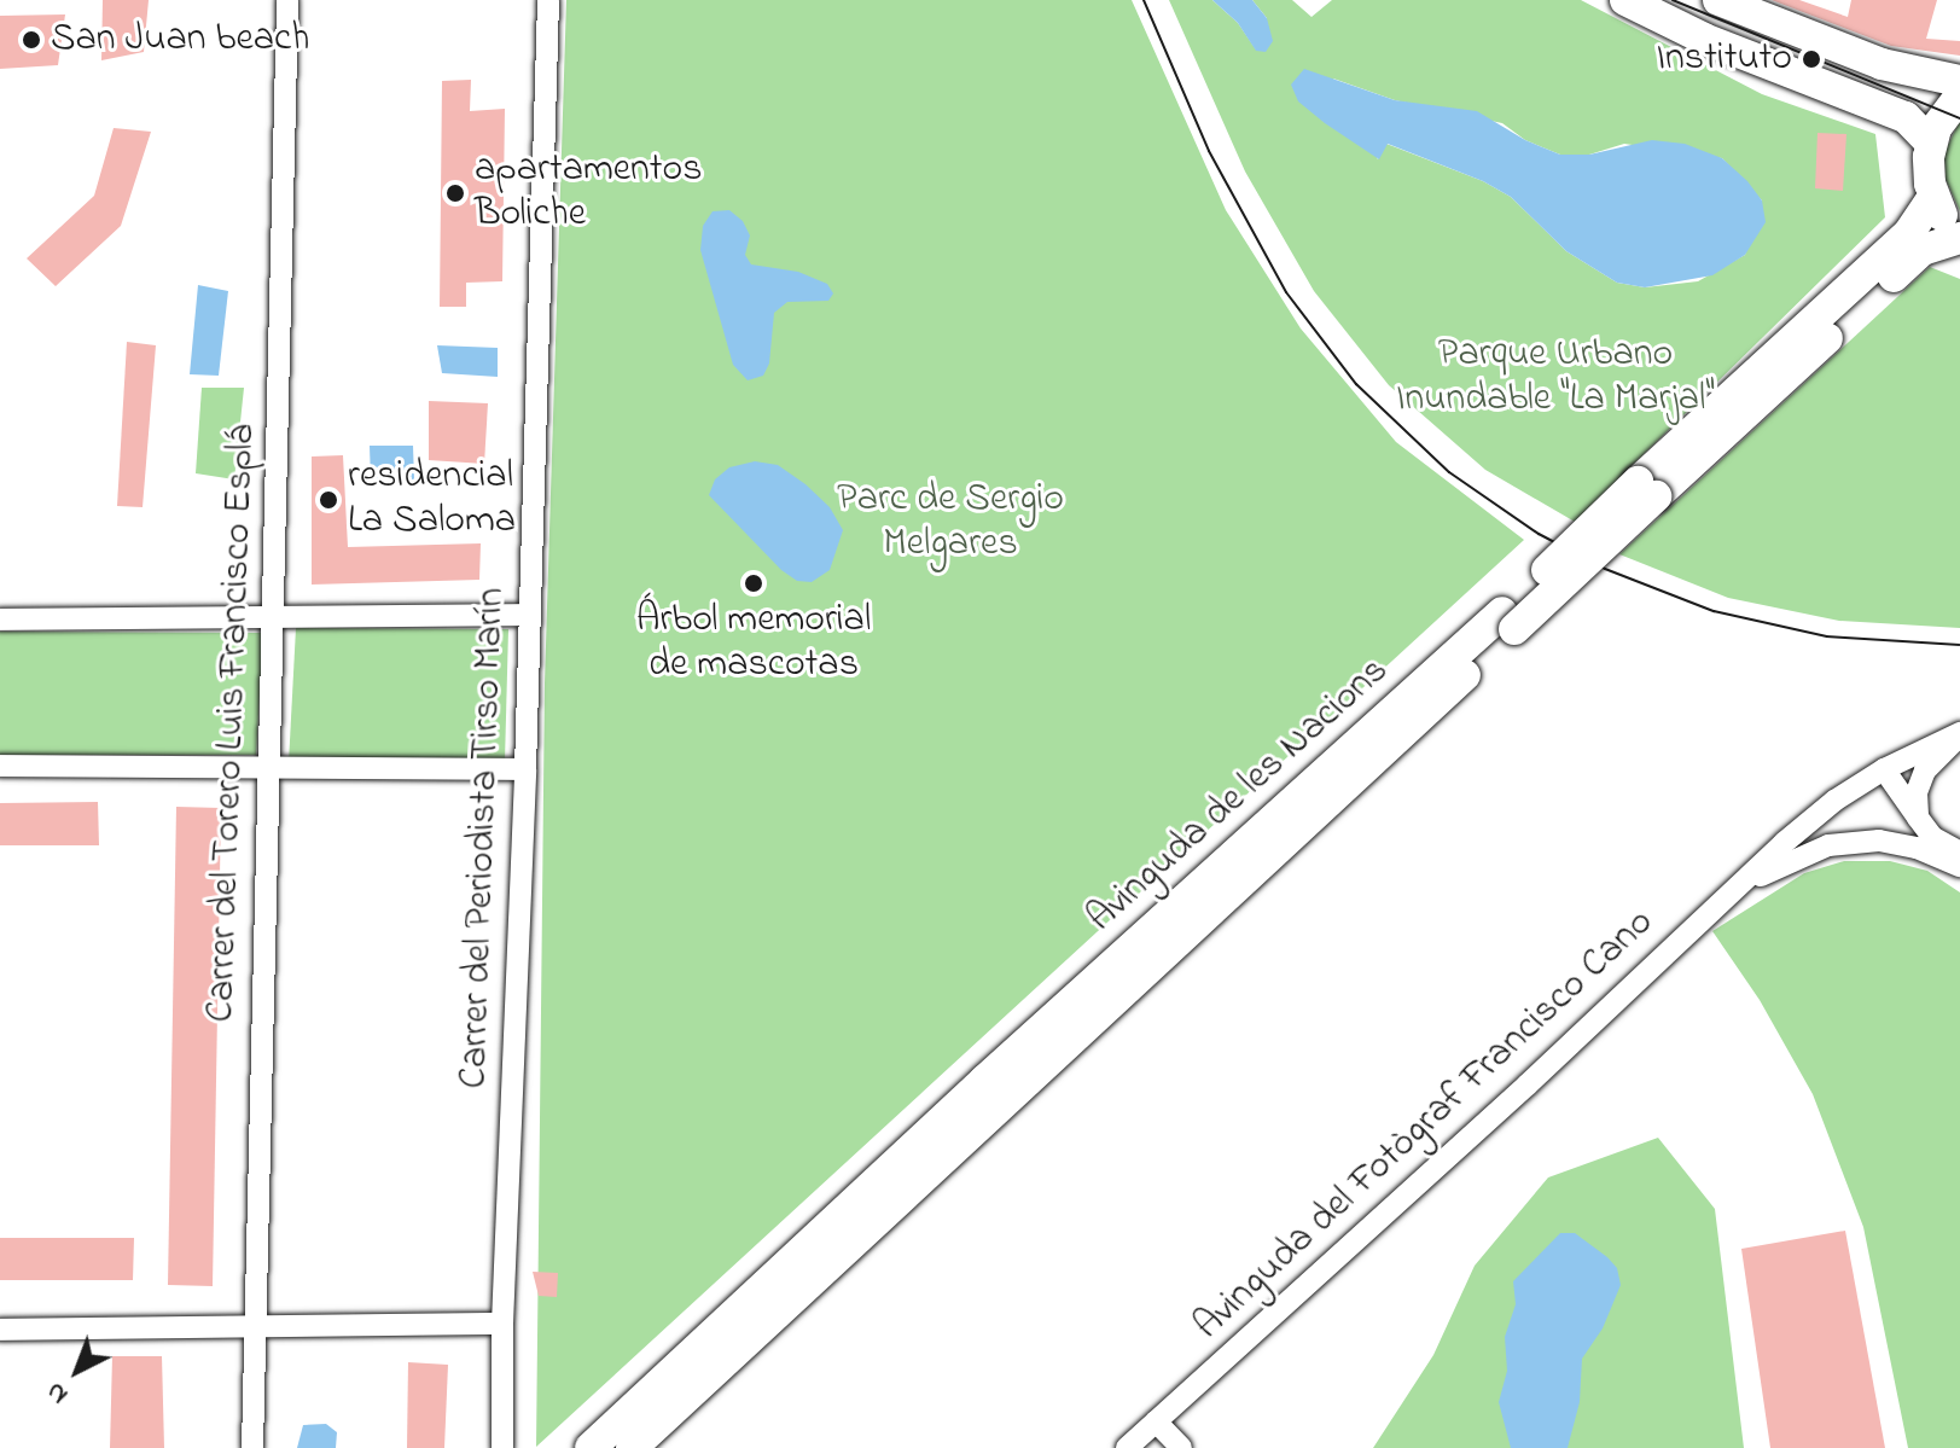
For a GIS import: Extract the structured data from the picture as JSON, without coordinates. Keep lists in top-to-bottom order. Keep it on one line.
{"streets":{"street":["Carrer del Torero Luis Francisco Esplá","Avinguda de les Nacions","Carrer del Periodista Tirso Marín","Avinguda del Fotògraf Francisco Cano"]},"parks":["Parque Urbano Inundable \"La Marjal\"","Parc de Sergio Melgares"],"places":["San Juan beach","Instituto","apartamentos Boliche","residencial La Saloma","Árbol memorial de mascotas"],"north":"bottom left"}
